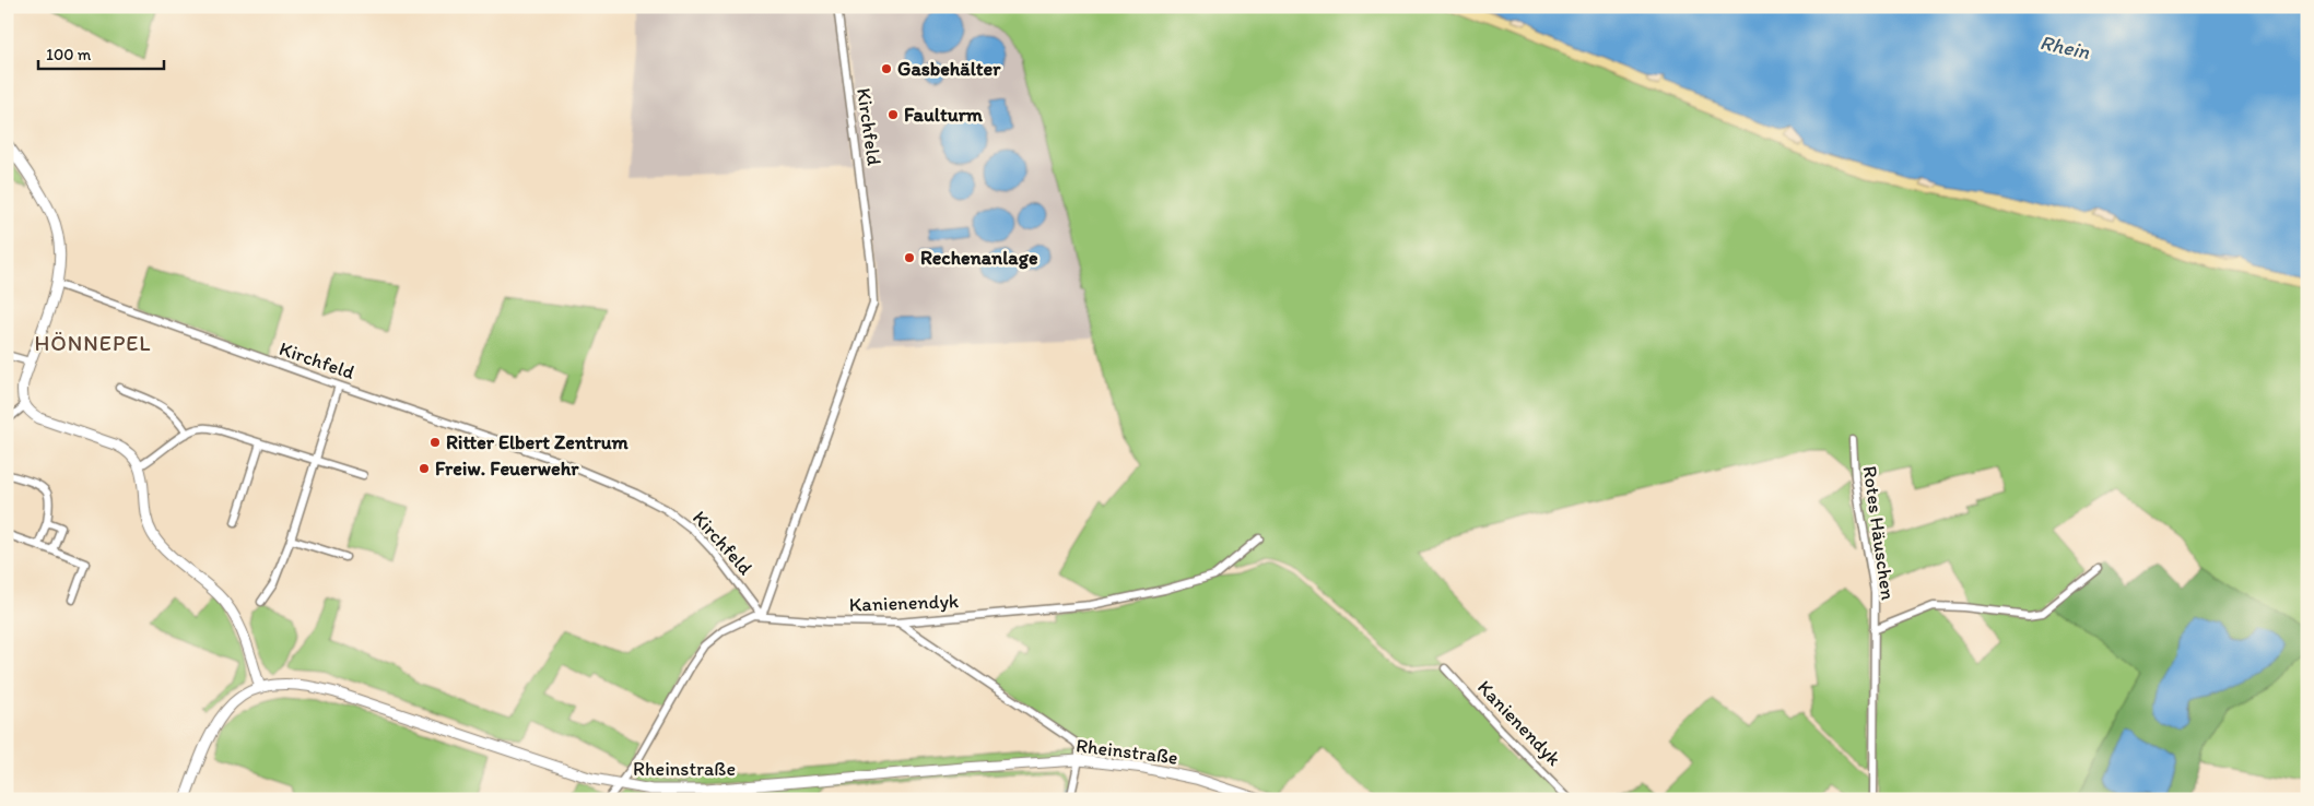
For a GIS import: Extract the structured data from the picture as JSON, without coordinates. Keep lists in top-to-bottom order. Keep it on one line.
{"streets":{"main road":["Rheinstraße"],"street":["Kirchfeld","Rotes Häuschen","Kanienendyk"]},"crossings":[["Kirchfeld","Kanienendyk"],["Kanienendyk","Rheinstraße"]],"districts":["HÖNNEPEL"],"water":["Rhein"],"places":["Gasbehälter","Faulturm","Rechenanlage","Ritter Elbert Zentrum","Freiw. Feuerwehr"],"scale_bar":"100 m"}
